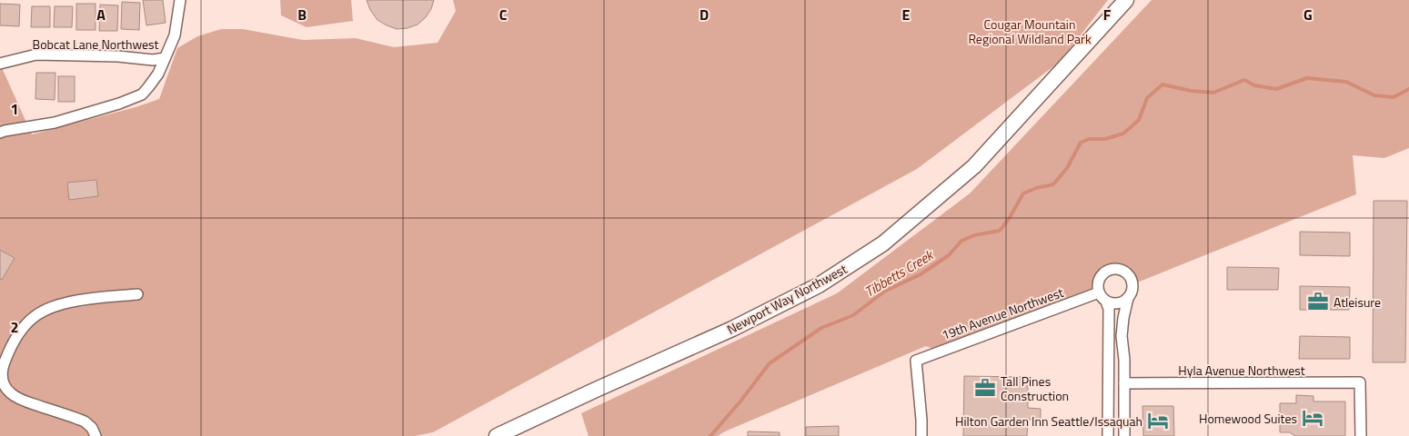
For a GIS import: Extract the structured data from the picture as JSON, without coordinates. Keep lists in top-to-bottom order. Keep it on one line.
{"streets":{"street":["Bobcat Lane Northwest","Newport Way Northwest","19th Avenue Northwest","Hyla Avenue Northwest"]},"water":["Tibbetts Creek"],"parks":["Cougar Mountain Regional Wildland Park"],"places":{"office":["Atleisure","Tall Pines Construction"],"hotel":["Homewood Suites","Hilton Garden Inn Seattle/Issaquah"]},"grid":{"columns":["A","B","C","D","E","F","G"],"rows":["1","2"]}}
